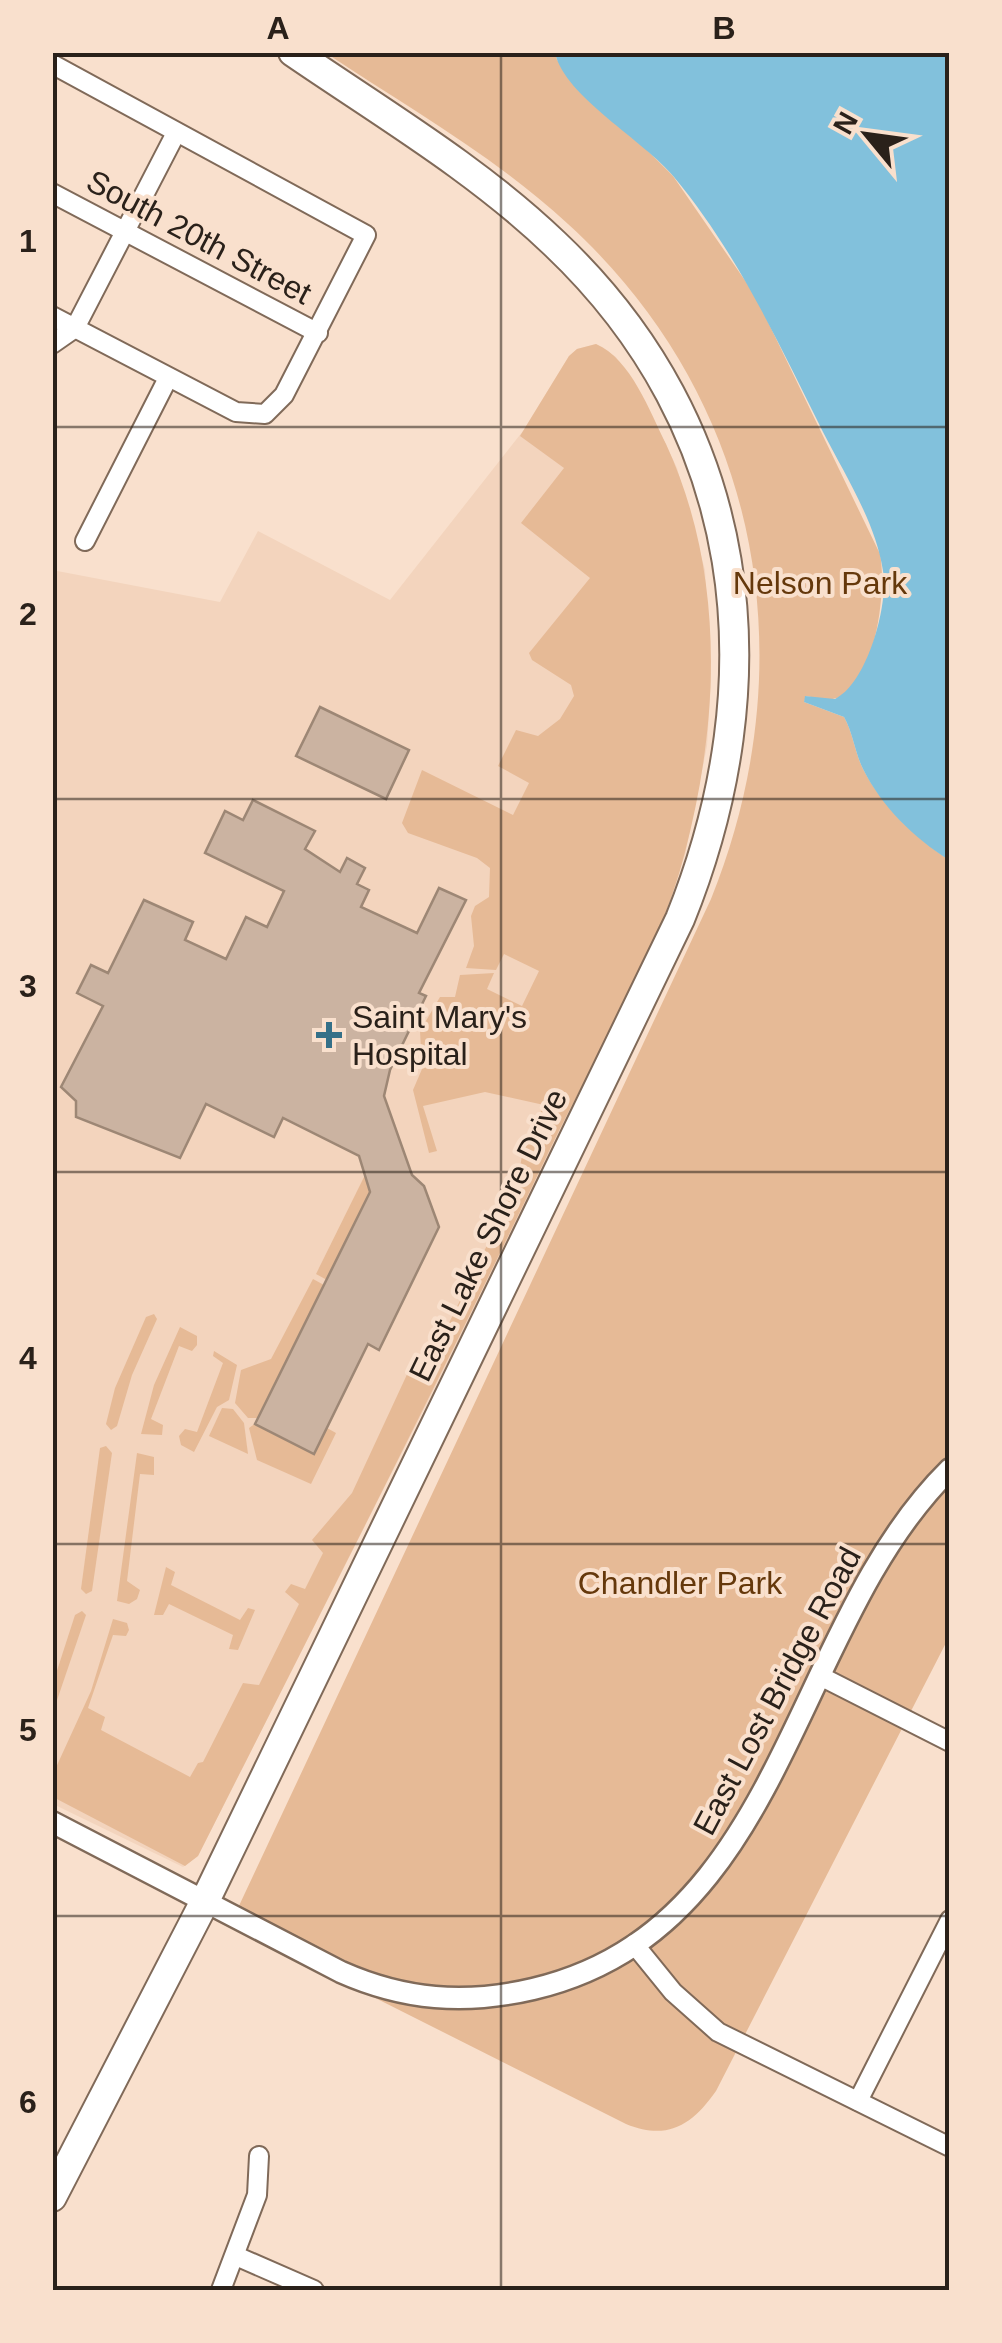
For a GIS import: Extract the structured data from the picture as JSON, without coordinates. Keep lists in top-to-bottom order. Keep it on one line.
{"streets":{"main road":["East Lake Shore Drive"],"street":["South 20th Street","East Lost Bridge Road"]},"crossings":[["East Lake Shore Drive","East Lost Bridge Road"]],"parks":["Nelson Park","Chandler Park"],"places":{"health":["Saint Mary's Hospital"]},"north":"top left","grid":{"columns":["A","B"],"rows":["1","2","3","4","5","6"]}}
